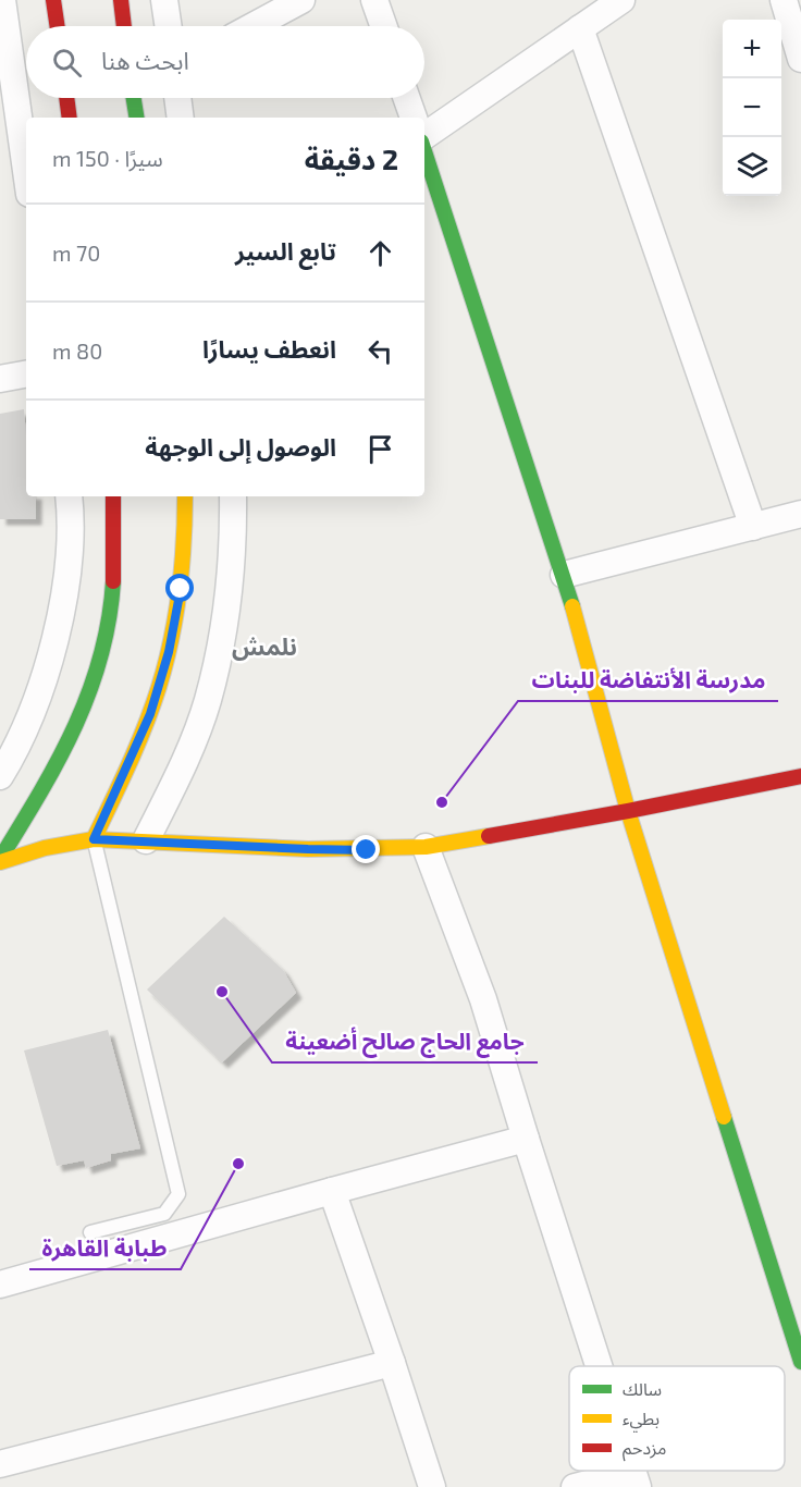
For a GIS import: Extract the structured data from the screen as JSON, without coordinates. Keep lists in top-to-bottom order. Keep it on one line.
{"districts":["نلمش"],"places":["مدرسة الأنتفاضة للبنات","جامع الحاج صالح أضعينة","طبابة القاهرة"],"legend":["سالك","بطيء","مزدحم"],"page":{"map_buttons":["+","−"],"search":"ابحث هنا","heading":["2 دقيقة","سيرًا · 150 m"],"list":[["تابع السير","70 m"],["انعطف يسارًا","80 m"],"الوصول إلى الوجهة"]}}
